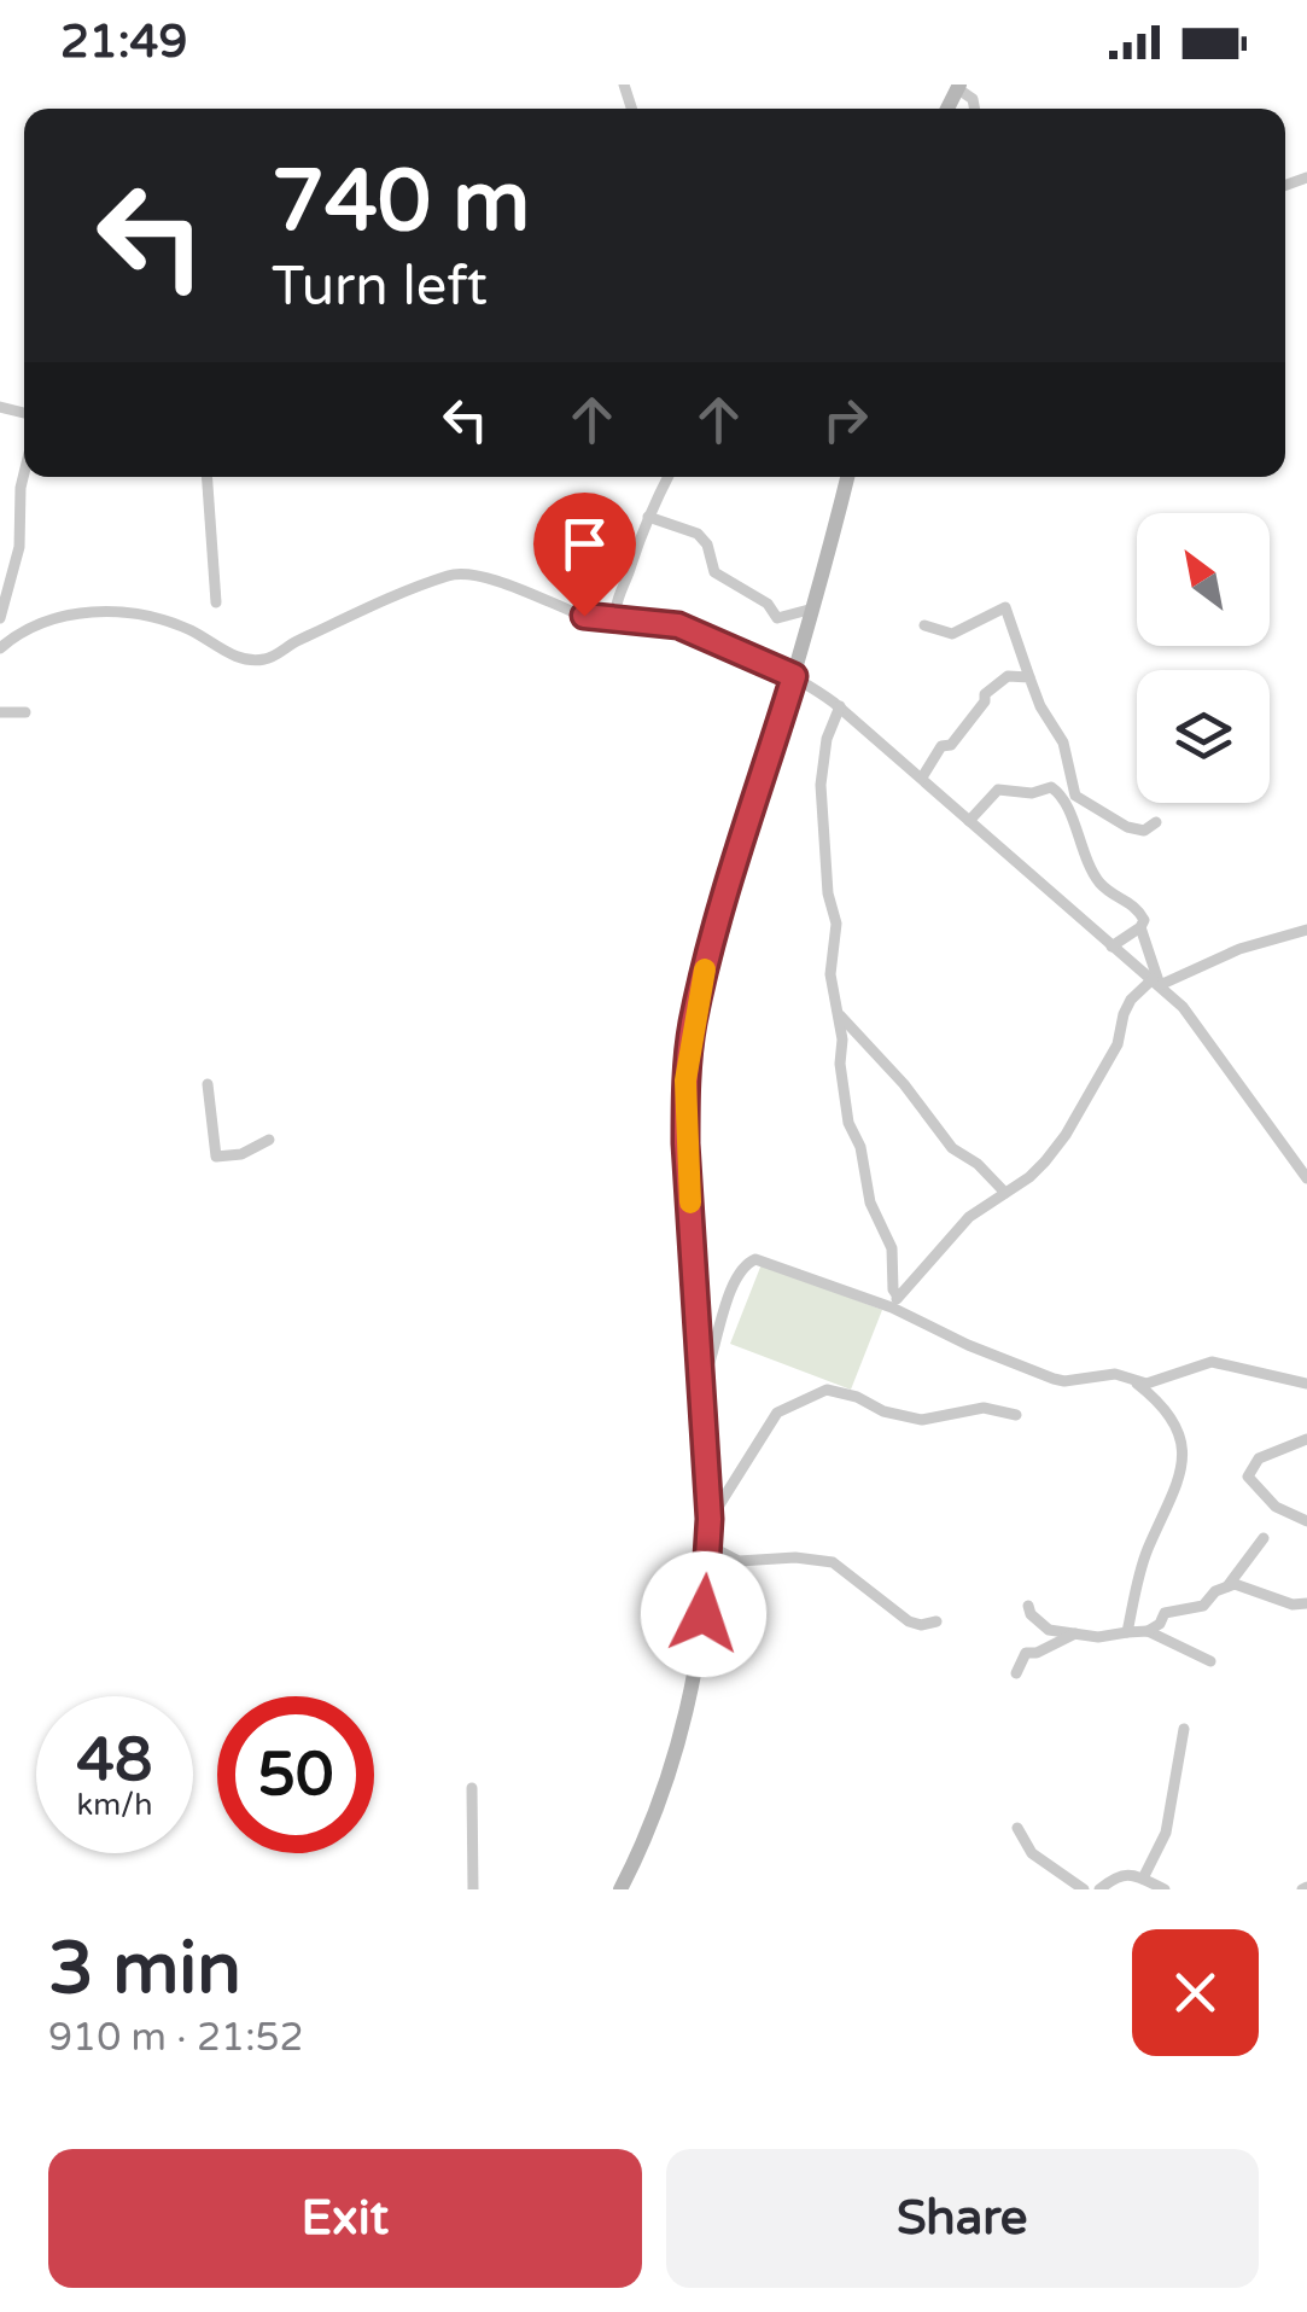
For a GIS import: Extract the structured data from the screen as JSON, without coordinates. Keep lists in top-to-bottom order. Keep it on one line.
{"north":"top left","page":{"status":"21:49","turn":["740 m","Turn left"],"speed":"48 km/h","limit":"50","heading":["3 min","910 m · 21:52"],"buttons":["Exit","Share"]}}
